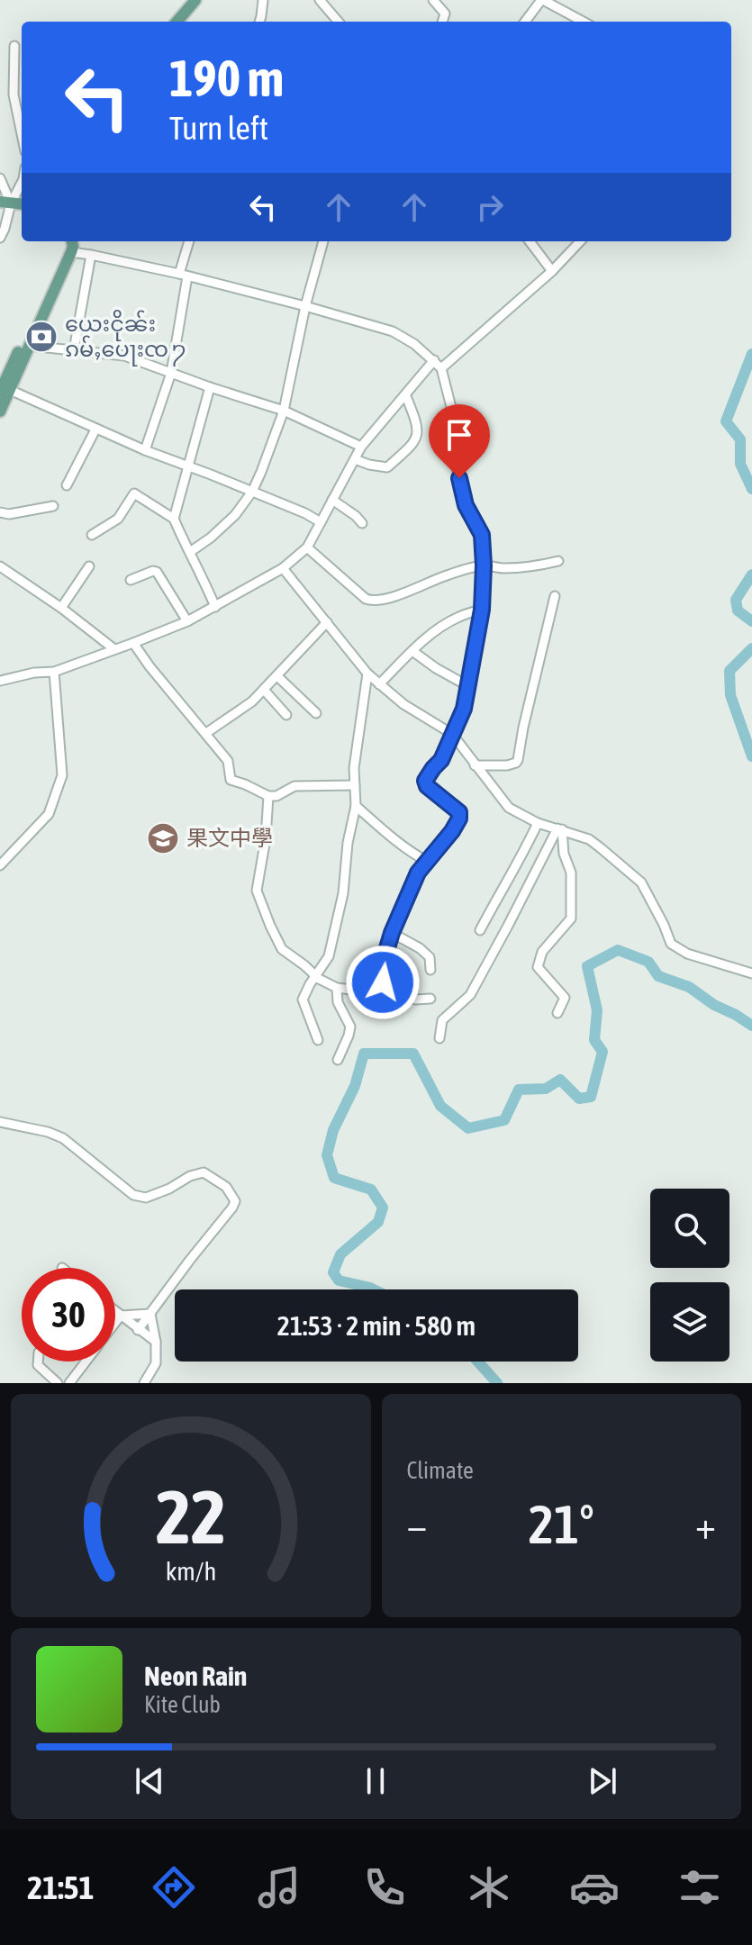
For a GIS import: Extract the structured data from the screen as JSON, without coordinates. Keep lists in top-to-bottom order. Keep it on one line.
{"places":{"bank":["ယေးငိုၼ်း ၵမ်ႇပေႃးၸ ႒"],"school or university":["果文中學"]},"page":{"turn":["190 m","Turn left"],"limit":"30","trip":"21:53 · 2 min · 580 m","tile":"Climate","heat":["−","21°","+"],"song":["Neon Rain","Kite Club"],"tabs":"21:51","gauge":["22","km/h"]}}
